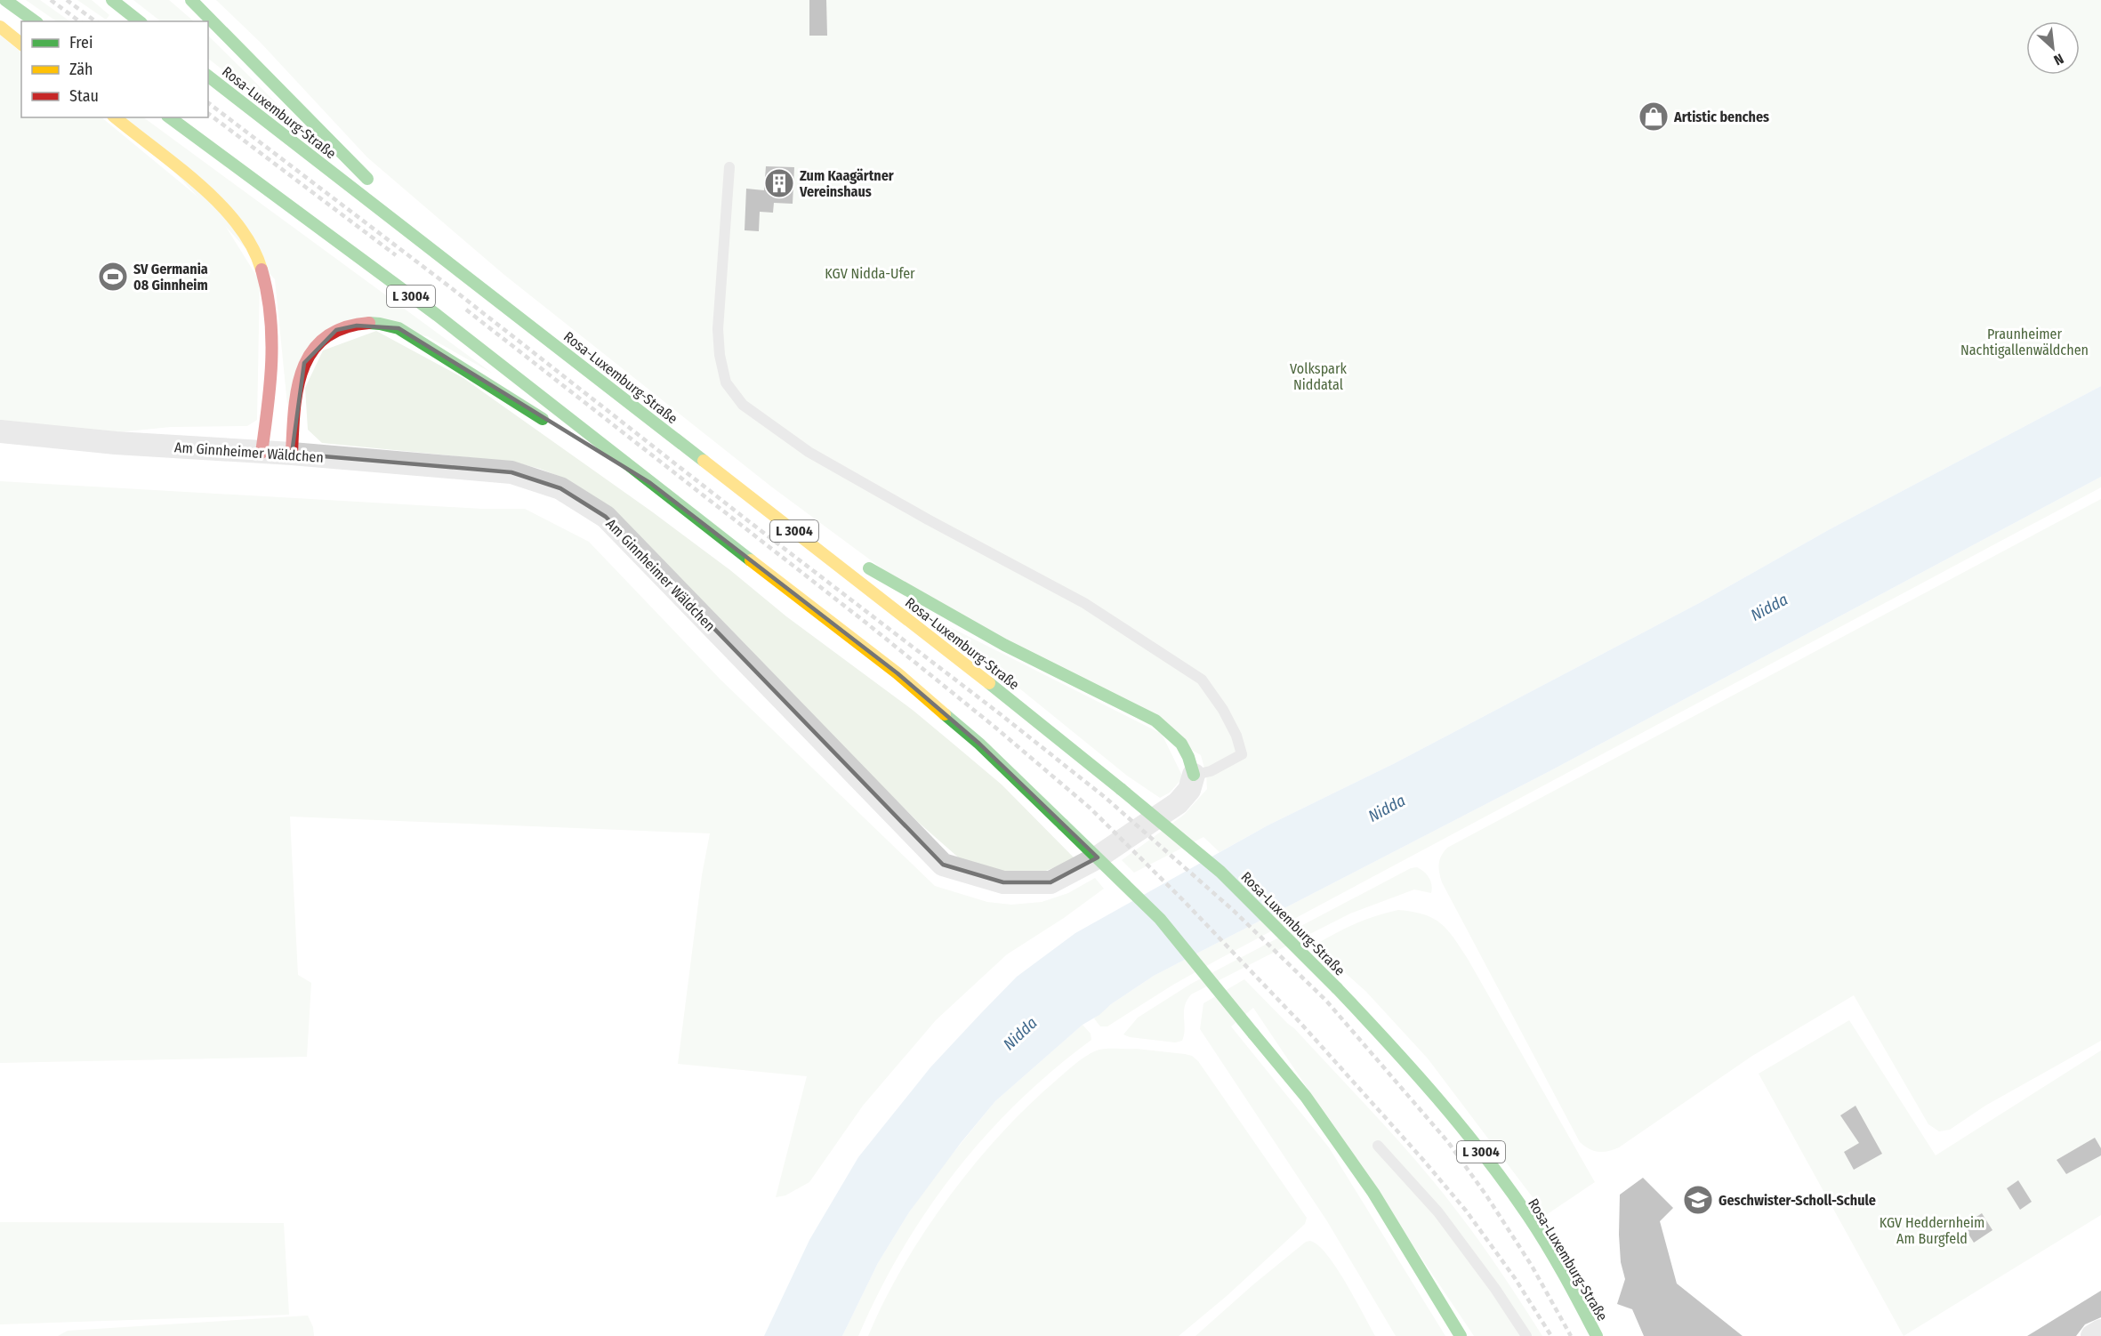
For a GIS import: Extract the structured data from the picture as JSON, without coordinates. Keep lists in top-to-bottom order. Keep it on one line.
{"streets":{"highway":["Rosa-Luxemburg-Straße","L 3004"],"street":["Am Ginnheimer Wäldchen"]},"water":["Nidda"],"parks":["KGV Nidda-Ufer","Praunheimer Nachtigallenwäldchen","Volkspark Niddatal","KGV Heddernheim Am Burgfeld"],"places":{"shop":["Artistic benches"],"building":["Zum Kaagärtner Vereinshaus"],"sports":["SV Germania 08 Ginnheim"],"school or university":["Geschwister-Scholl-Schule"]},"legend":["Frei","Zäh","Stau"],"north":"bottom right"}
